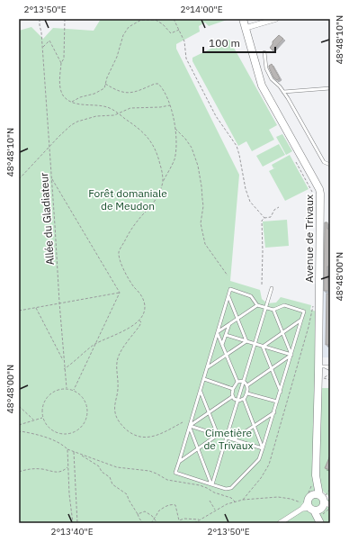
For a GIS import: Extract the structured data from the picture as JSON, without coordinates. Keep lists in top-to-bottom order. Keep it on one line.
{"streets":{"main road":["Avenue de Trivaux"],"path":["Allée du Gladiateur"]},"parks":["Forêt domaniale de Meudon","Cimetière de Trivaux"],"scale_bar":"100 m","coordinates":["2°13'50\"E","2°14'00\"E","48°48'10\"N","48°48'00\"N","2°13'40\"E"]}
